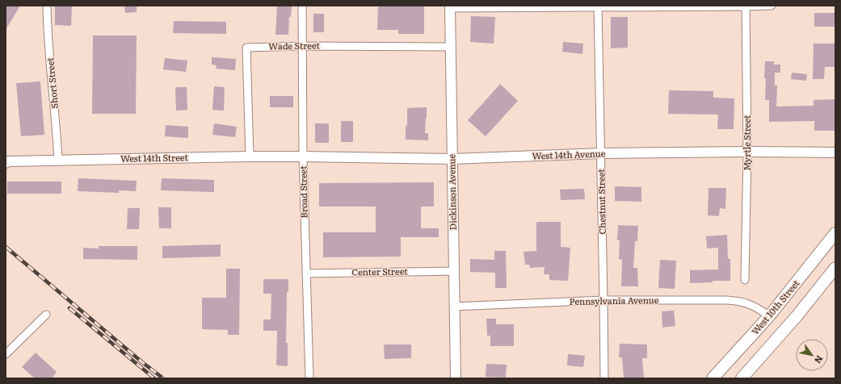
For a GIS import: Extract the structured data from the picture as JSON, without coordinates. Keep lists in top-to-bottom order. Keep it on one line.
{"streets":{"main road":["West 14th Avenue","West 14th Street","Dickinson Avenue","West 10th Street"],"street":["Wade Street","Short Street","Myrtle Street","Broad Street","Chestnut Street","Center Street","Pennsylvania Avenue"]},"crossings":[["Wade Street","West 14th Street"],["Wade Street","Broad Street"],["Wade Street","Dickinson Avenue"],["Short Street","West 14th Street"],["Myrtle Street","West 14th Avenue"],["West 14th Avenue","West 14th Street"],["West 14th Avenue","Broad Street"],["West 14th Avenue","Dickinson Avenue"],["West 14th Avenue","Chestnut Street"],["West 14th Street","Broad Street"],["Broad Street","Center Street"],["Dickinson Avenue","Center Street"],["Dickinson Avenue","Pennsylvania Avenue"],["Chestnut Street","Pennsylvania Avenue"],["Pennsylvania Avenue","West 10th Street"]],"north":"bottom right"}
